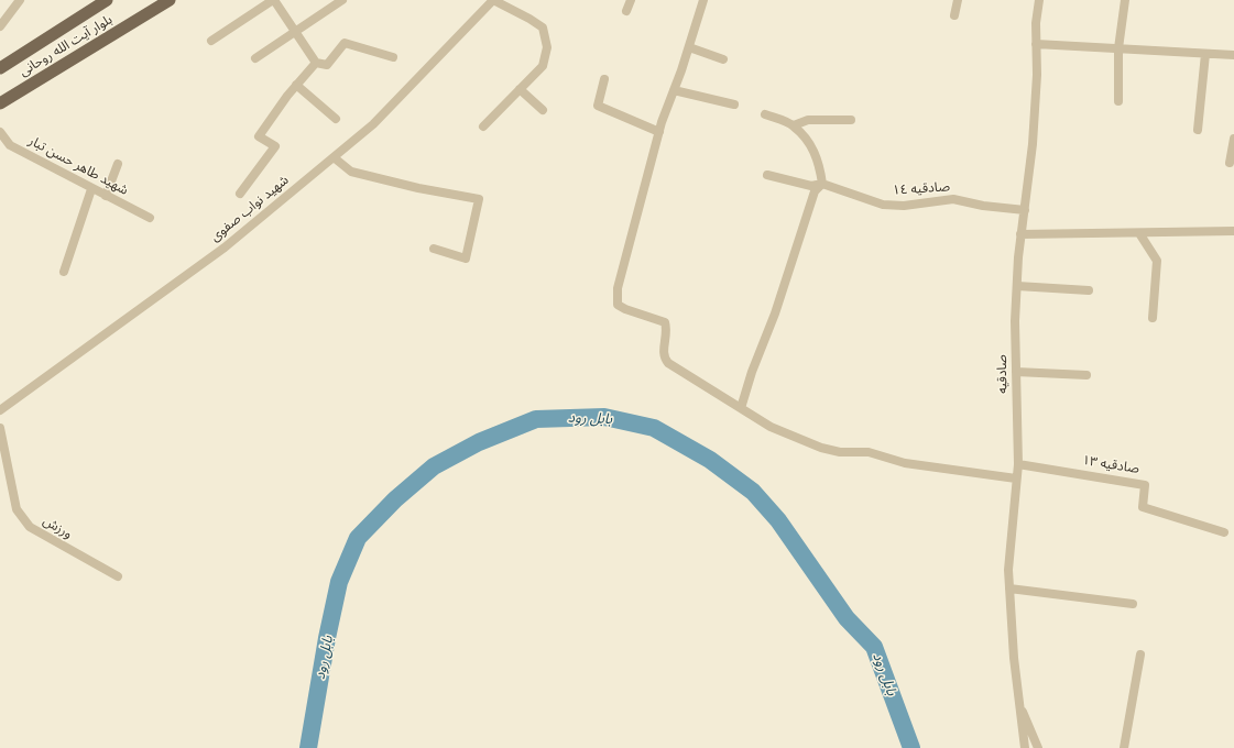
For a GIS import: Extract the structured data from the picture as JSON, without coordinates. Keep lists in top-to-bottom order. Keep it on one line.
{"streets":{"main road":["بلوار آیت الله روحانی"],"street":["شهید طاهر حسن تبار","صادقيه ١٤","شهید نواب صفوی","صادقیه","صادقیه ۱۳","ورزش"]},"crossings":[["صادقيه ١٤","صادقیه"],["صادقیه","صادقیه ۱۳"]],"water":["بابل رود"]}
